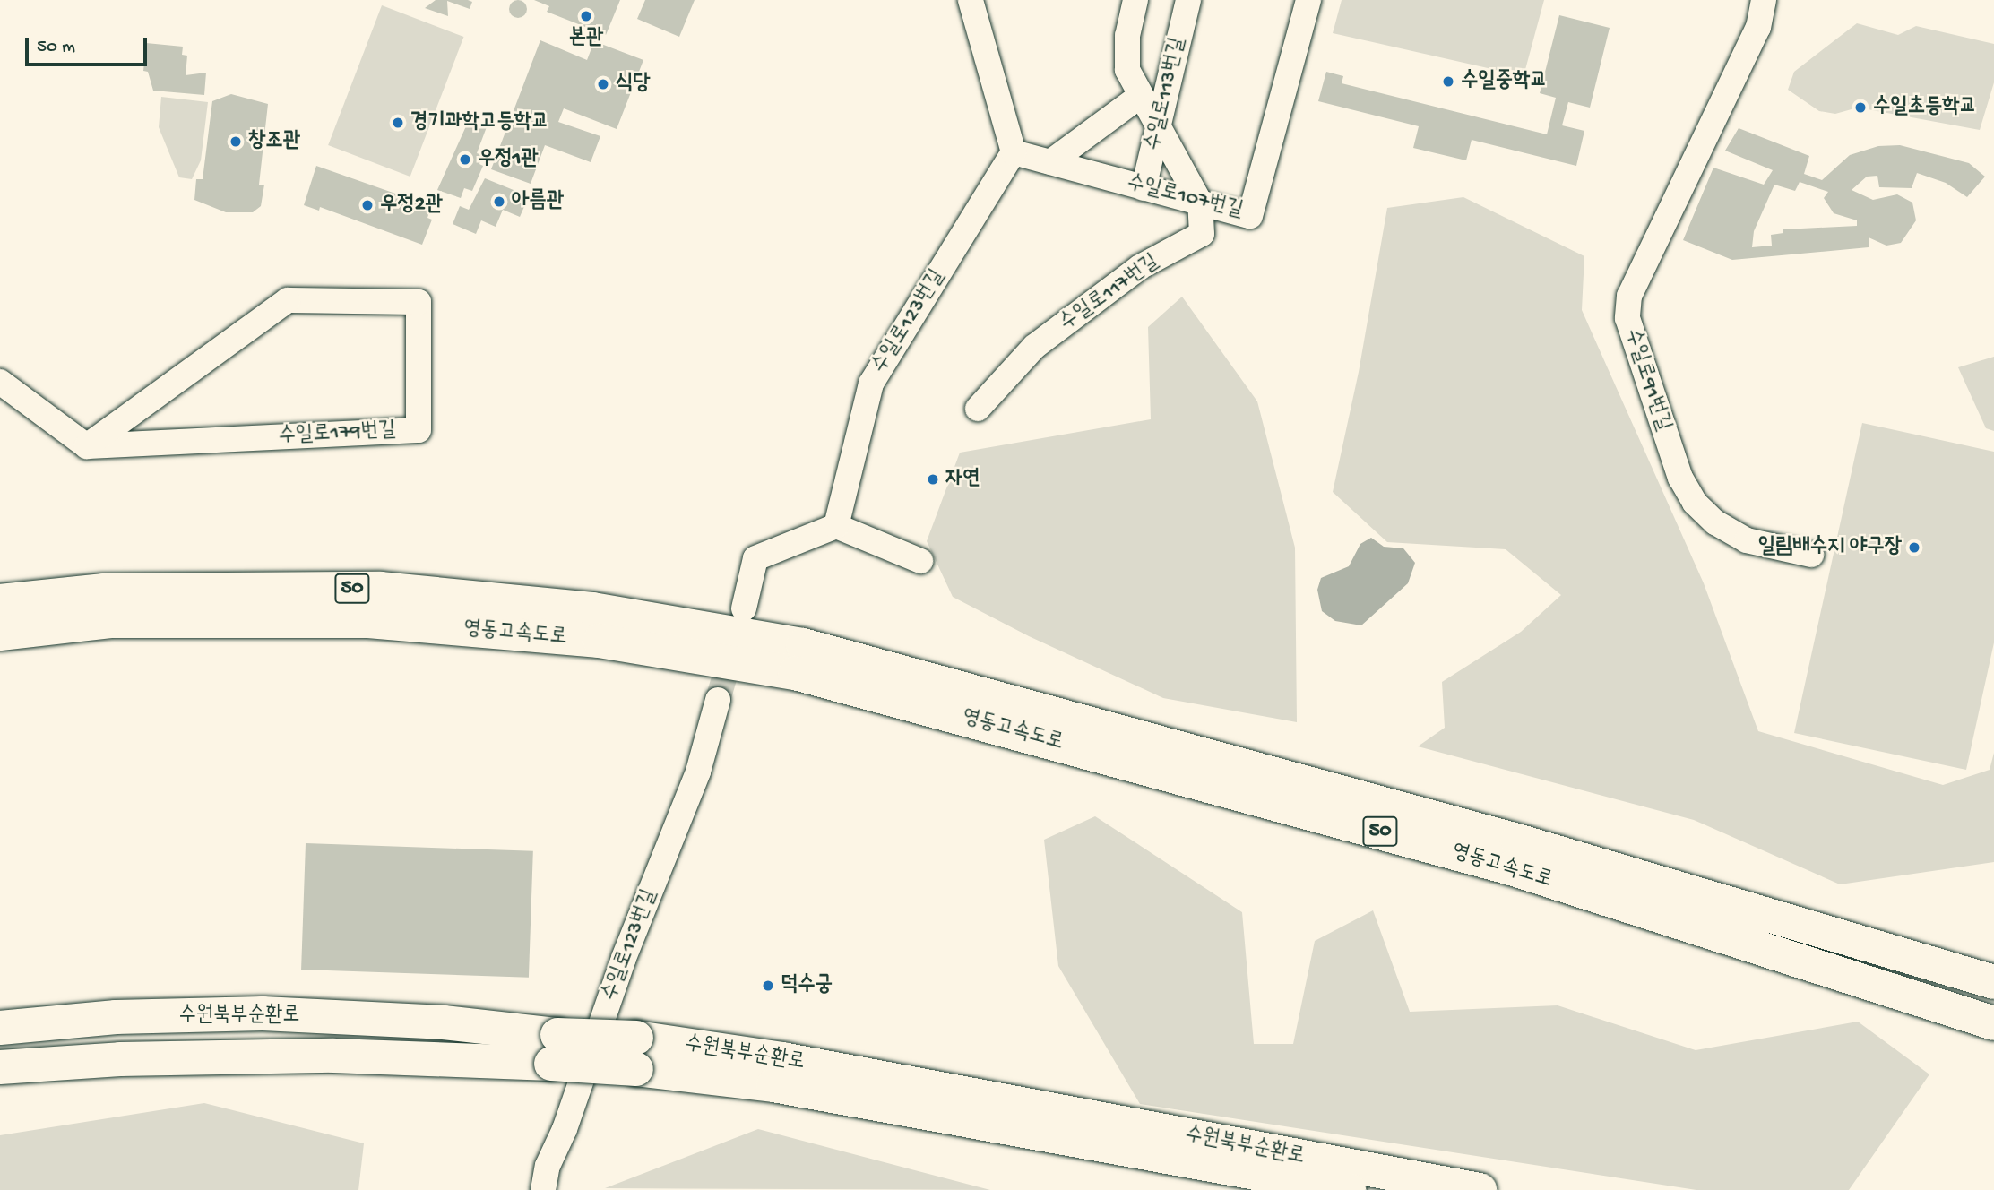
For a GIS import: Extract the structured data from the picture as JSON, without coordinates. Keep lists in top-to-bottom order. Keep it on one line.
{"streets":{"highway":["50","영동고속도로","수원북부순환로"],"street":["수일로113번길","수일로107번길","수일로117번길","수일로123번길","수일로91번길","수일로179번길"]},"crossings":[["수일로113번길","수일로107번길"],["수일로113번길","수일로117번길"],["수일로107번길","수일로117번길"],["수일로107번길","수일로123번길"]],"places":["본관","수일중학교","식당","수일초등학교","경기과학고등학교","창조관","우정1관","아름관","우정2관","자연","일림배수지 야구장","덕수궁"],"scale_bar":"50 m"}
